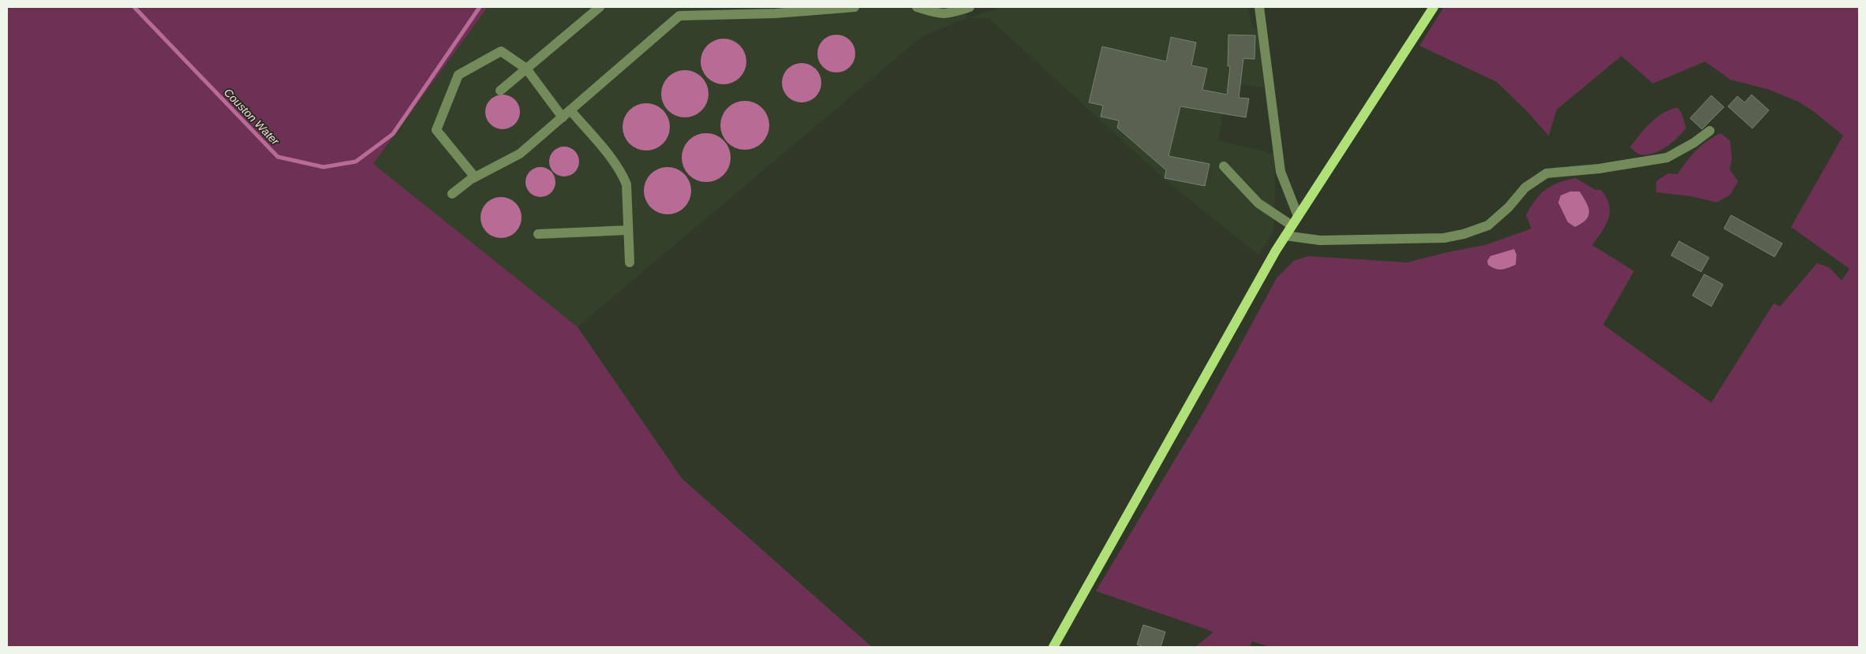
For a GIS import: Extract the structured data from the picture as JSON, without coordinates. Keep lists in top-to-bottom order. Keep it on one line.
{"water":["Couston Water"]}
